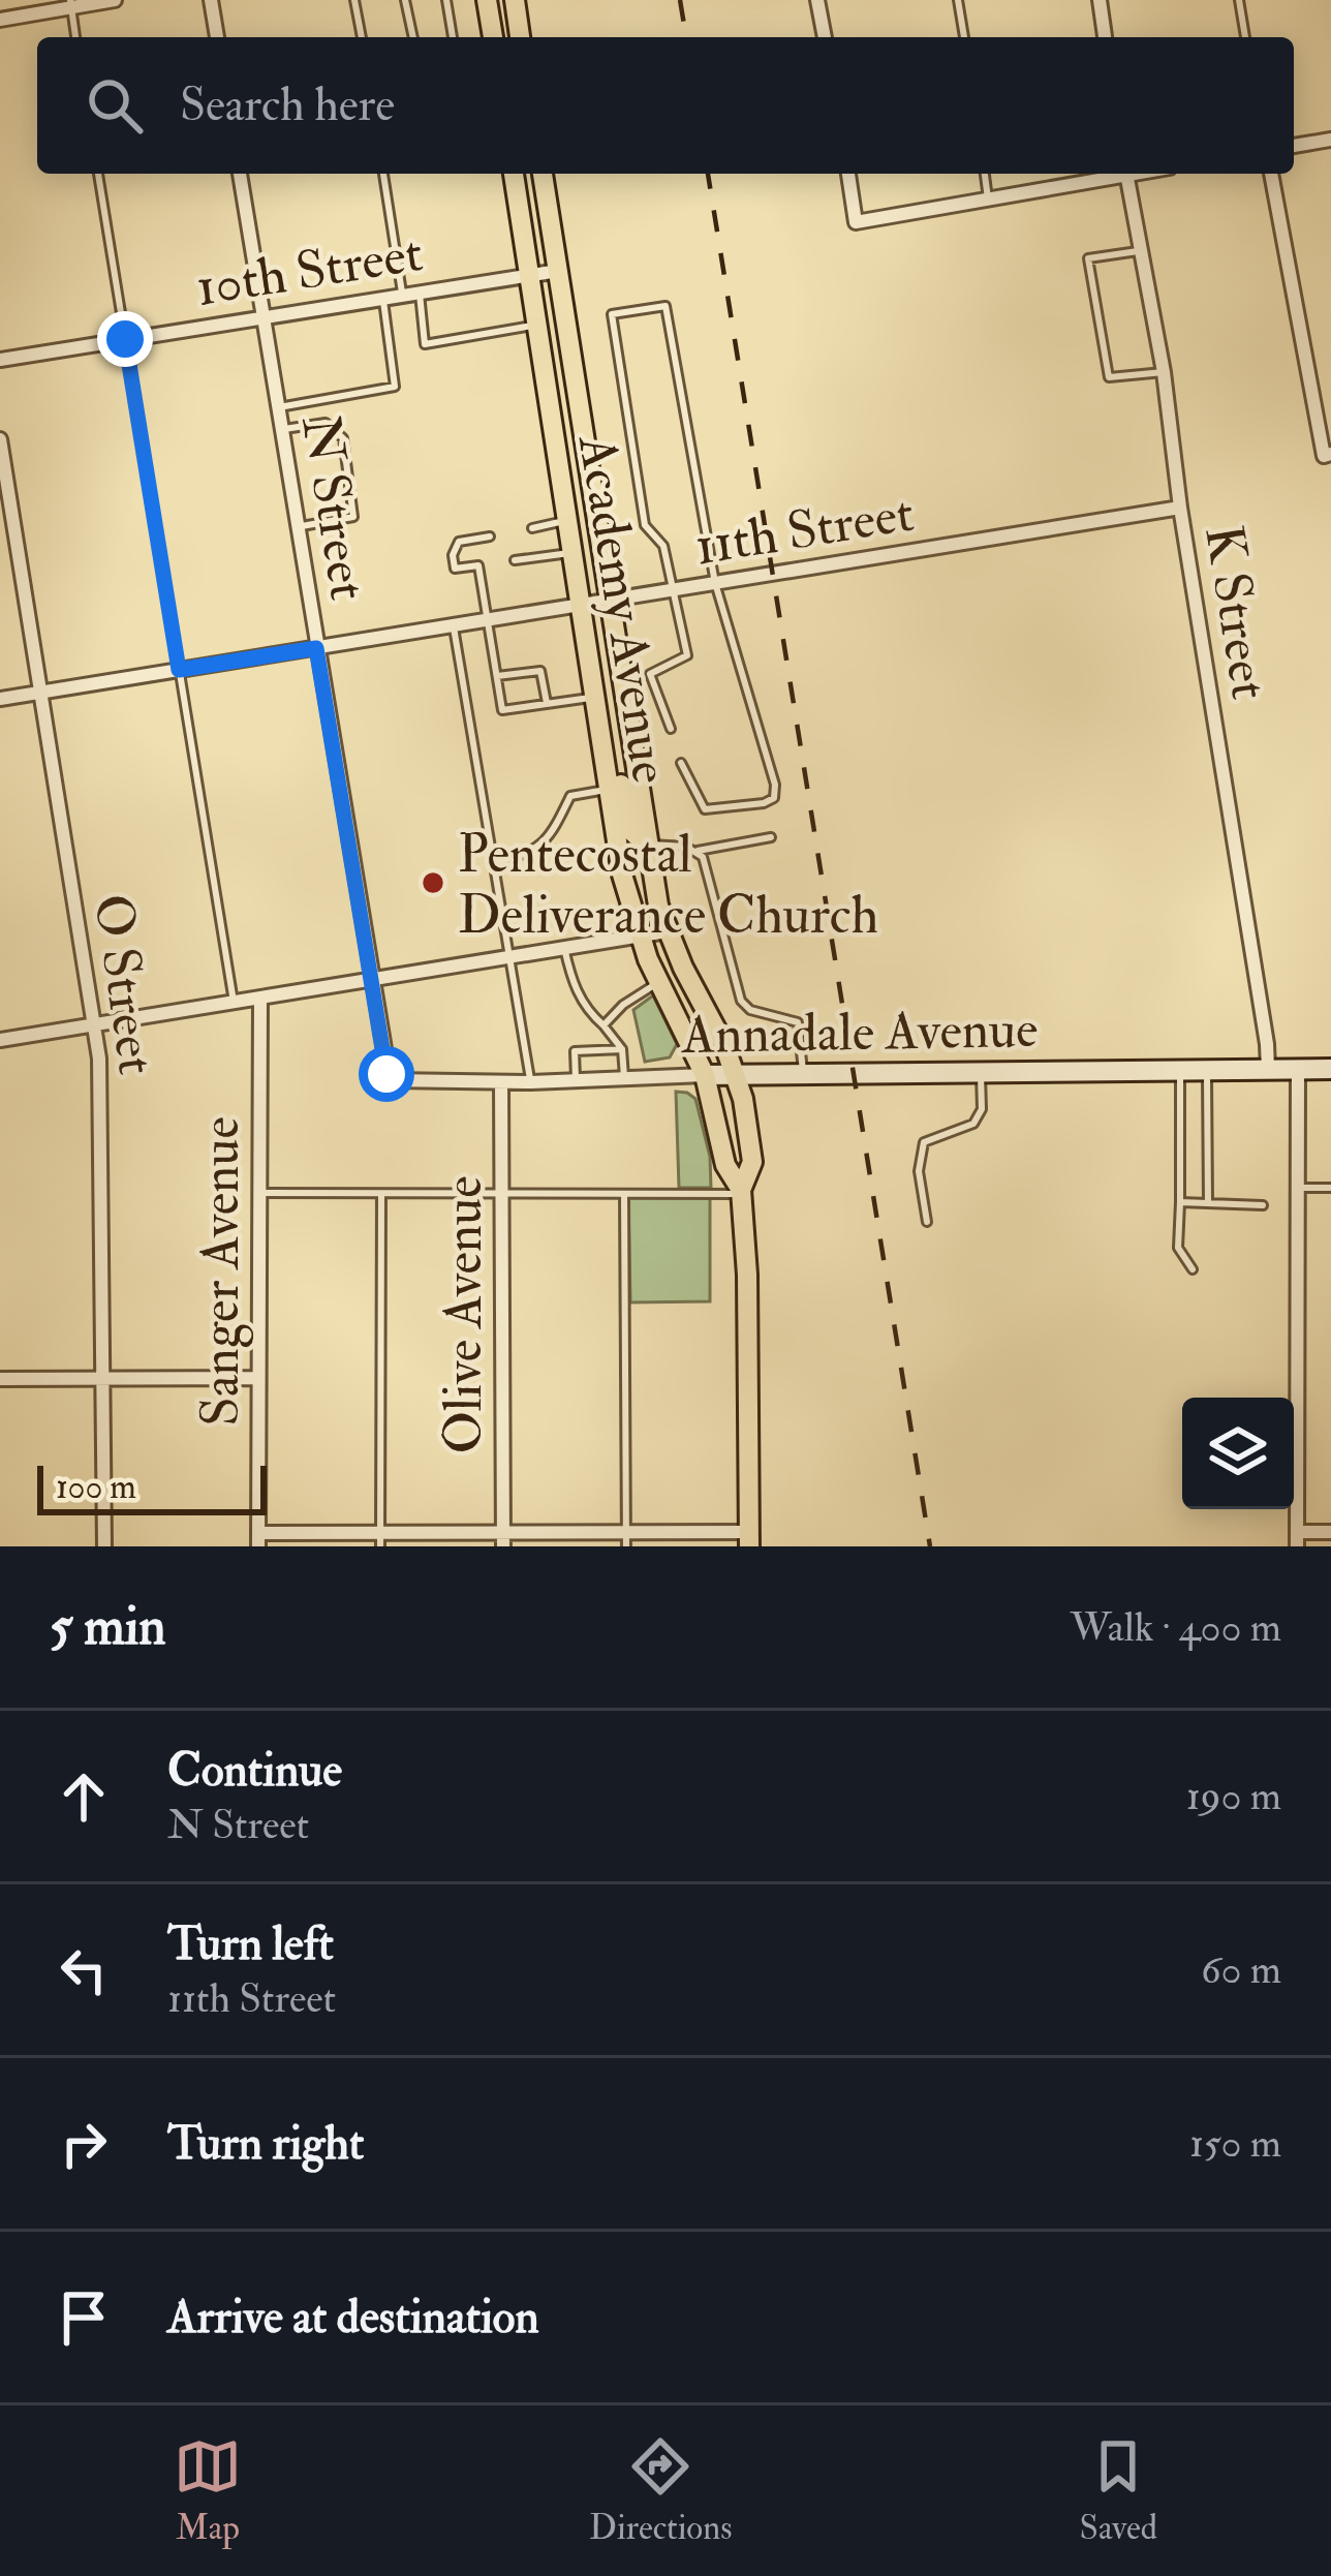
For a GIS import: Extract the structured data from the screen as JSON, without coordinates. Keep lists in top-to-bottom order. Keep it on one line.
{"streets":{"main road":["Academy Avenue"],"street":["10th Street","N Street","11th Street","K Street","O Street","Annadale Avenue","Sanger Avenue","Olive Avenue"]},"crossings":[["10th Street","N Street"],["10th Street","Academy Avenue"],["N Street","11th Street"],["N Street","Annadale Avenue"],["11th Street","Academy Avenue"],["11th Street","K Street"],["11th Street","O Street"],["Academy Avenue","Annadale Avenue"],["K Street","Annadale Avenue"],["Annadale Avenue","Olive Avenue"]],"places":["Pentecostal Deliverance Church"],"scale_bar":"100 m","page":{"search":"Search here","scale":"100 m","heading":["5 min","Walk · 400 m"],"list":[["Continue","N Street","190 m"],["Turn left","11th Street","60 m"],["Turn right","150 m"],"Arrive at destination"],"nav":["Map","Directions","Saved"]}}
